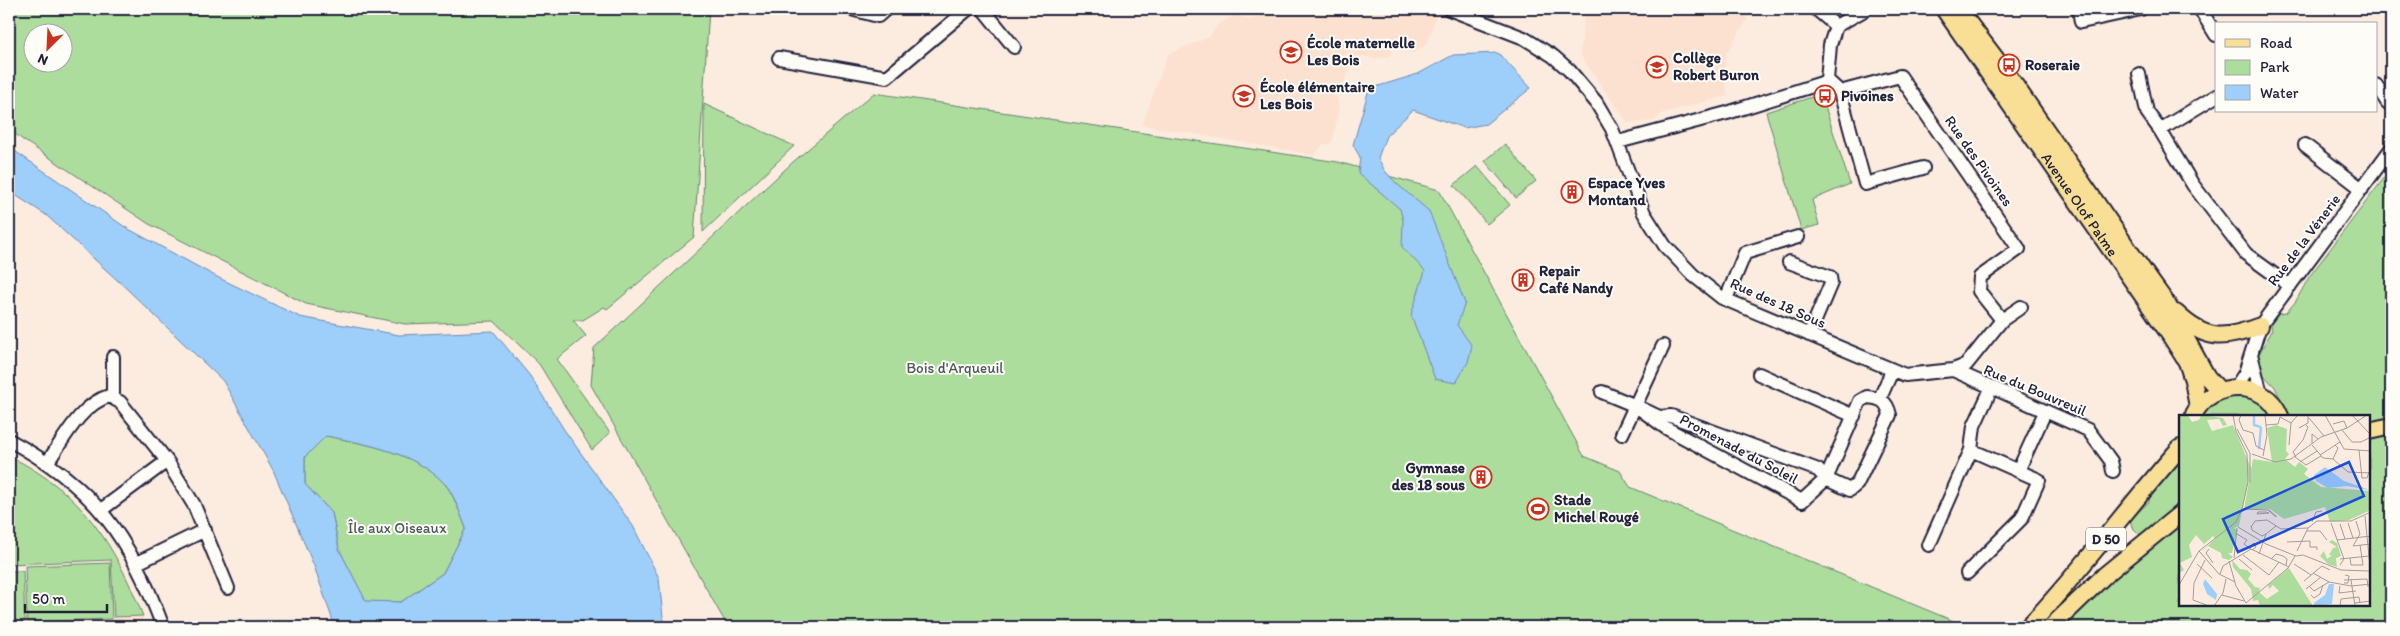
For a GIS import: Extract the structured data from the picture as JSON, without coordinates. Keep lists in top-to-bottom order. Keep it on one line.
{"streets":{"main road":["Avenue Olof Palme","D 50"],"street":["Rue des Pivoines","Rue de la Vénerie","Rue des 18 Sous","Rue du Bouvreuil","Promenade du Soleil"]},"crossings":[["Rue des Pivoines","Rue des 18 Sous"],["Rue des 18 Sous","Rue du Bouvreuil"]],"parks":["Bois d'Arqueuil","Île aux Oiseaux"],"places":{"school or university":["École maternelle Les Bois","Collège Robert Buron","École élémentaire Les Bois"],"bus stop":["Roseraie","Pivoines"],"building":["Espace Yves Montand","Repair Café Nandy","Gymnase des 18 sous"],"sports":["Stade Michel Rougé"]},"legend":["Road","Park","Water"],"scale_bar":"50 m","north":"bottom left"}
